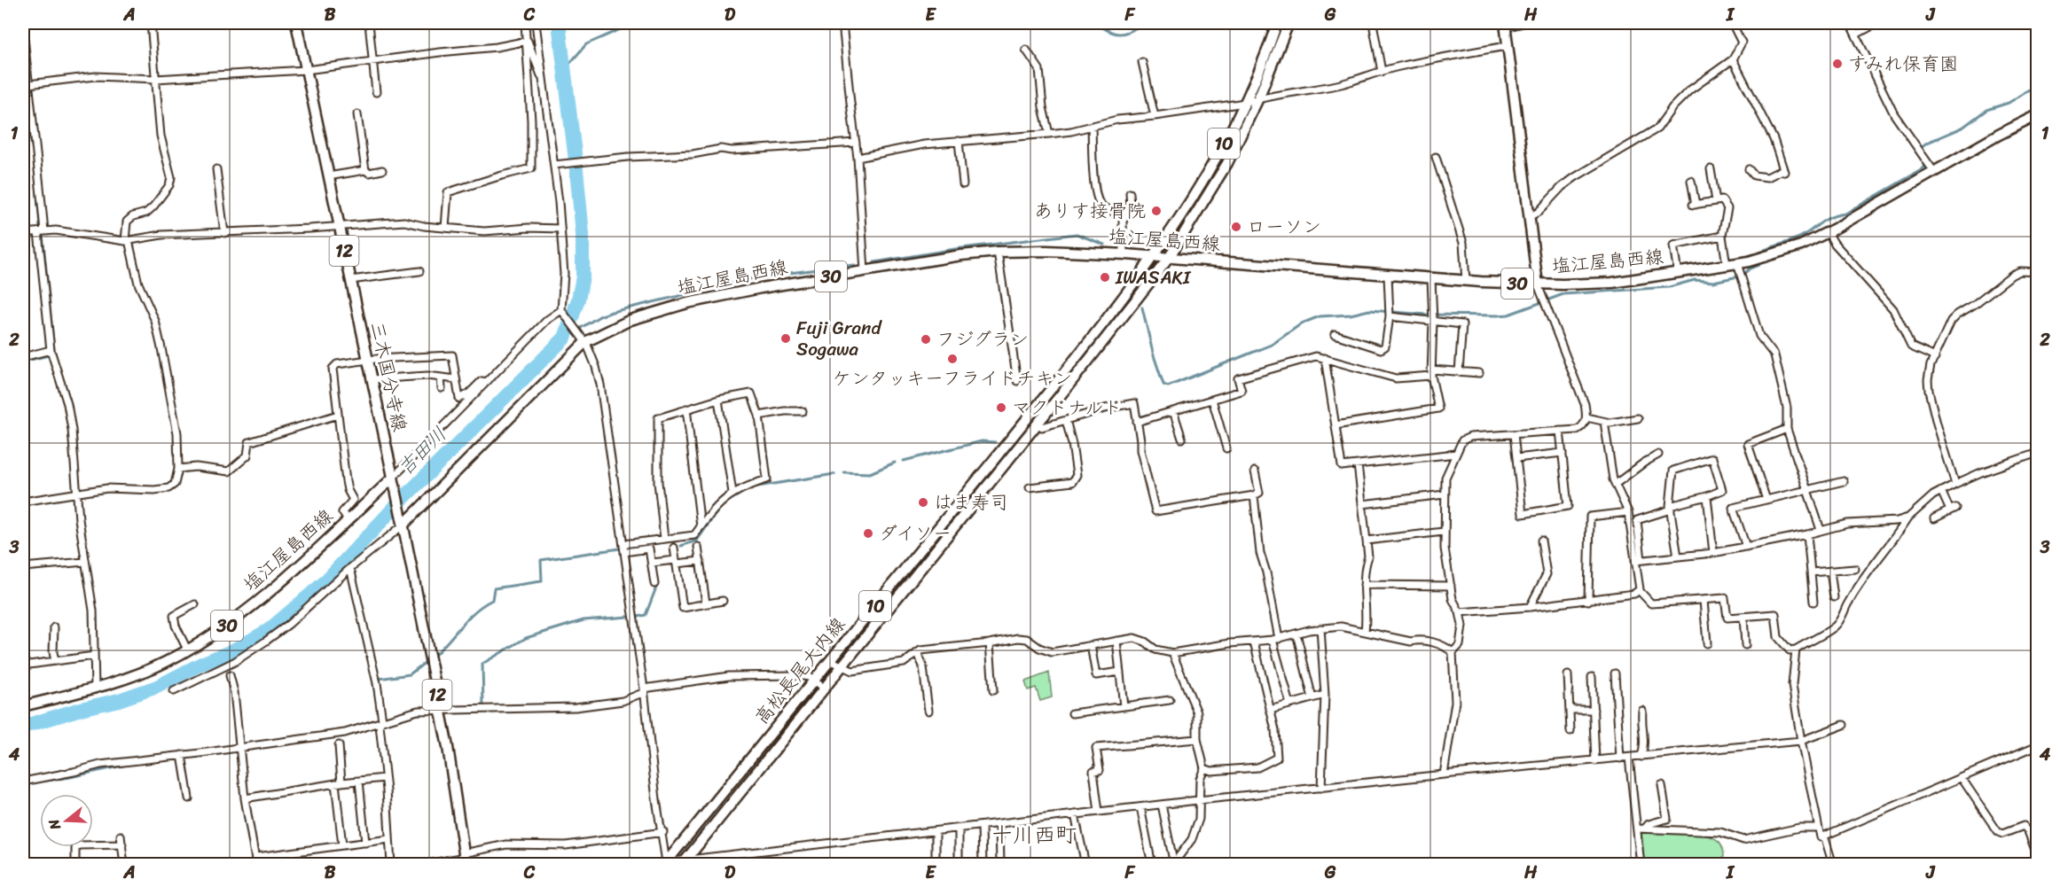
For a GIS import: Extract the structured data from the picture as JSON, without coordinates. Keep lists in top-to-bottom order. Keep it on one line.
{"streets":{"main road":["10","塩江屋島西線","12","30","三木国分寺線","高松長尾大内線"]},"crossings":[["塩江屋島西線","三木国分寺線"],["塩江屋島西線","高松長尾大内線"]],"districts":["十川西町"],"water":["吉田川"],"places":["すみれ保育園","ありす接骨院","ローソン","IWASAKI","Fuji Grand Sogawa","フジグラン","ケンタッキーフライドチキン","マクドナルド","はま寿司","ダイソー"],"north":"left","grid":{"columns":["A","B","C","D","E","F","G","H","I","J"],"rows":["1","2","3","4"]}}
